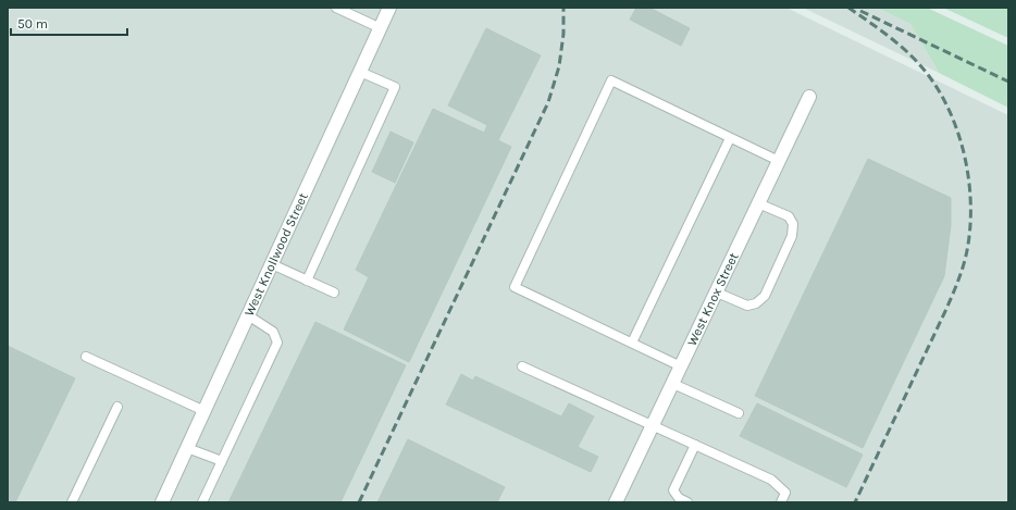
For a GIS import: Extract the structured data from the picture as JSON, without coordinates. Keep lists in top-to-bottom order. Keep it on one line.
{"streets":{"street":["West Knollwood Street","West Knox Street"]},"scale_bar":"50 m"}
